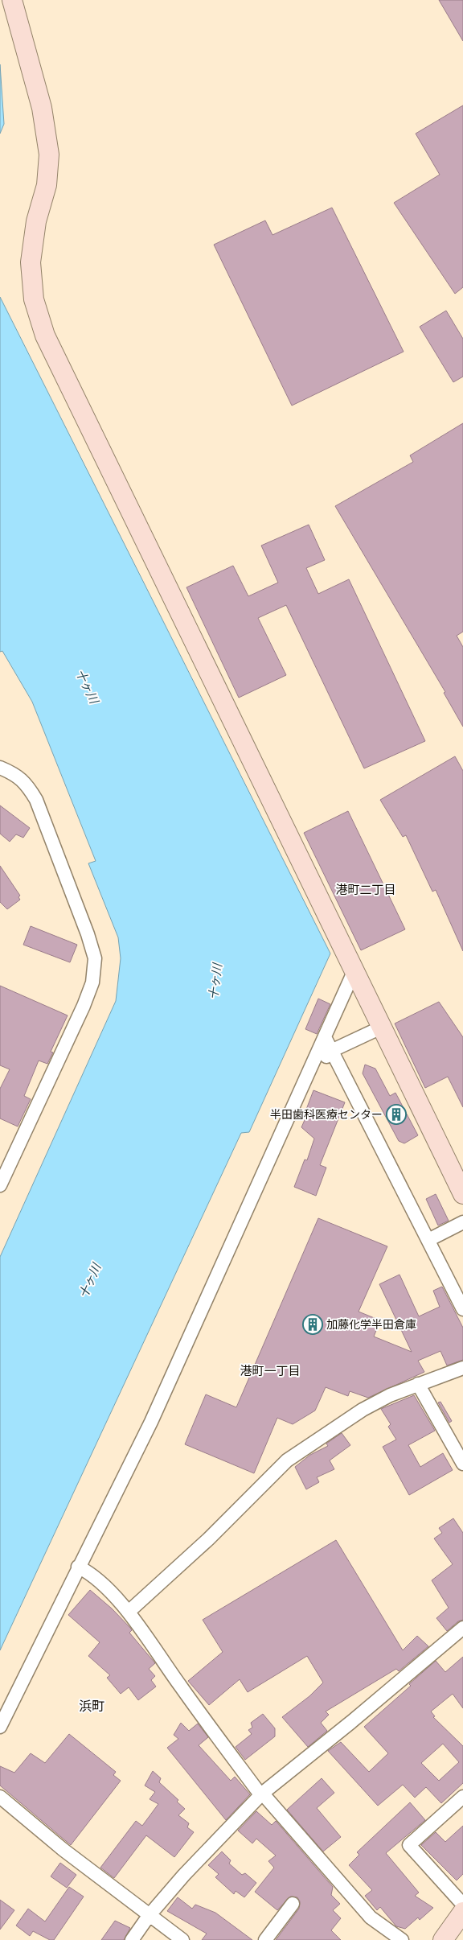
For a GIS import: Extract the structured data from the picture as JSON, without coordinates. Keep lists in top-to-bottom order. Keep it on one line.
{"districts":["港町二丁目","港町一丁目","浜町"],"water":["十ヶ川"],"places":{"building":["半田歯科医療センター","加藤化学半田倉庫"]}}
